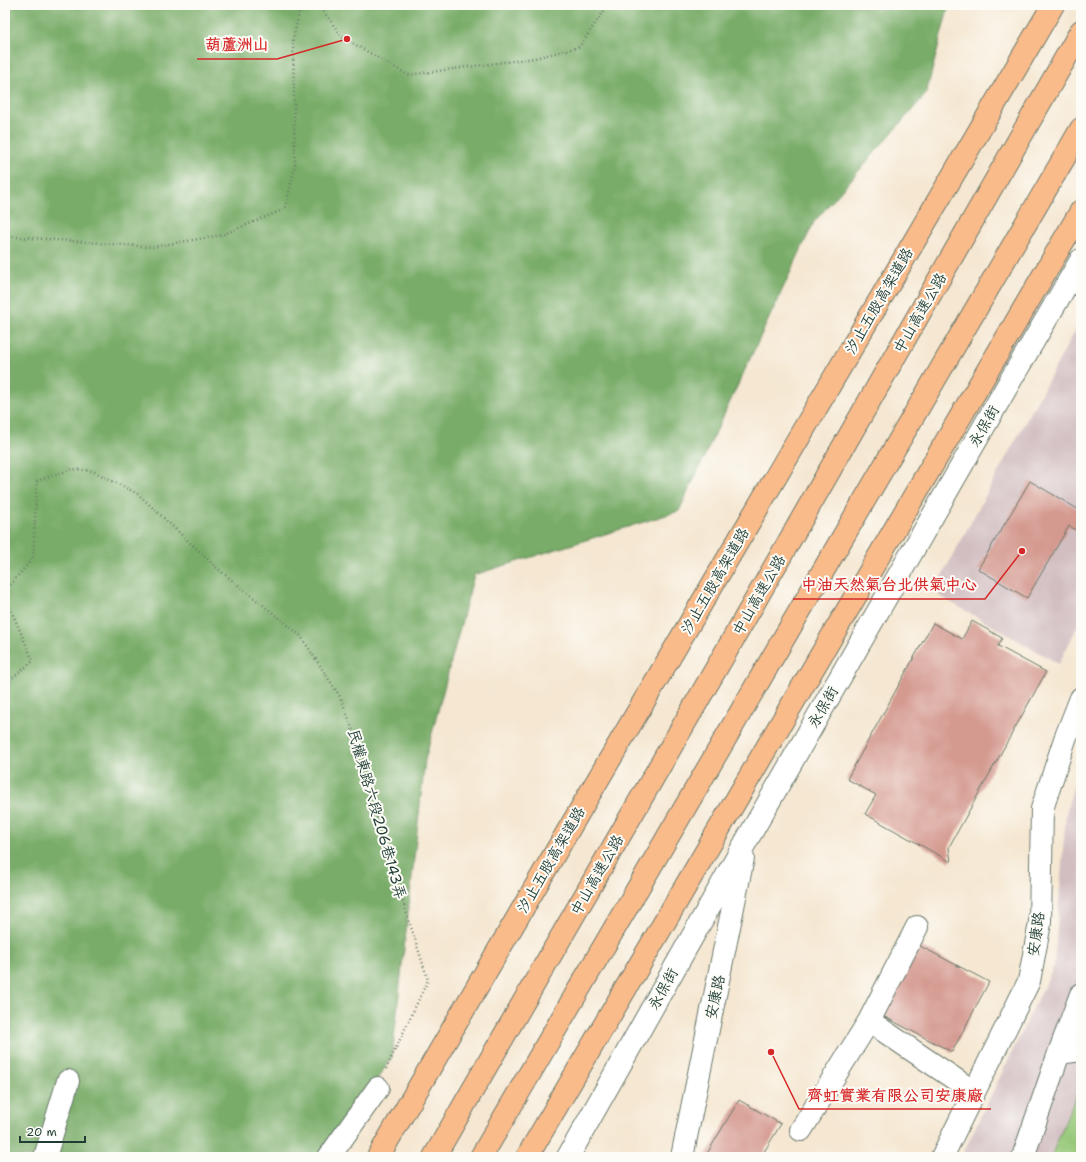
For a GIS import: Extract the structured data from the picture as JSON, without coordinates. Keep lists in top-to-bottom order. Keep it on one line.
{"streets":{"highway":["汐止五股高架道路","中山高速公路"],"street":["永保街","安康路"],"path":["民權東路六段206巷143弄"]},"crossings":[["永保街","安康路"]],"places":["葫蘆洲山","中油天然氣台北供氣中心","齊虹實業有限公司安康廠"],"scale_bar":"20 m"}
